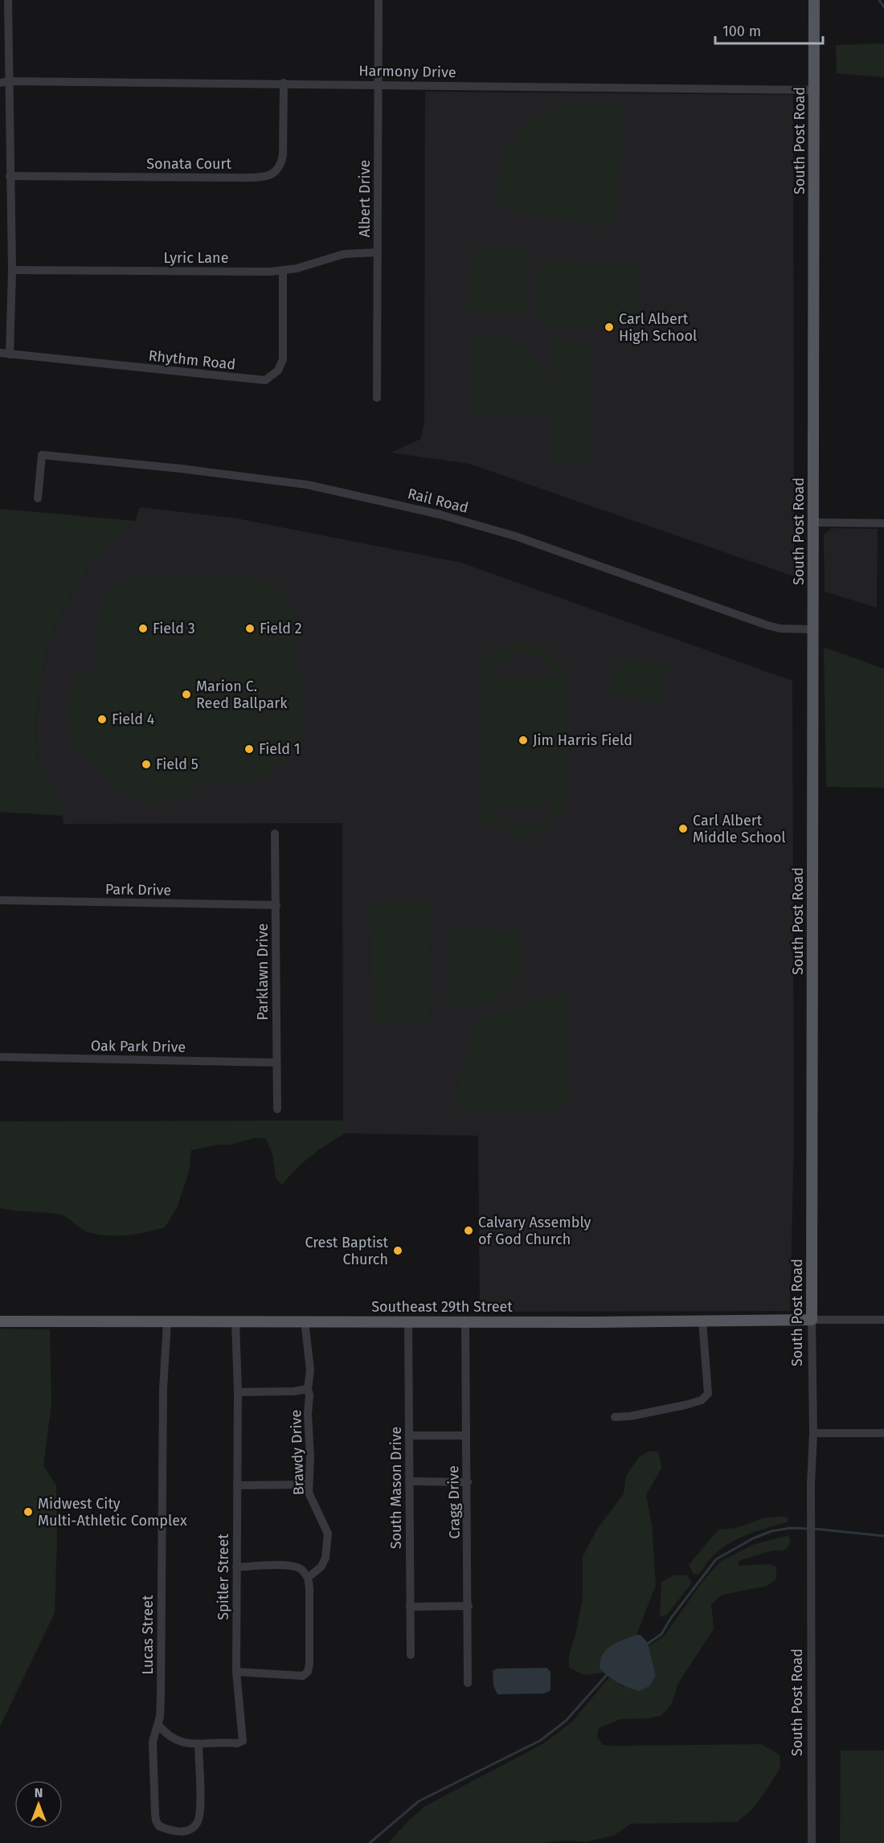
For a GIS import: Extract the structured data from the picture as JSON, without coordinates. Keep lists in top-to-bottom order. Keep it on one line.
{"streets":{"main road":["South Post Road","Southeast 29th Street"],"street":["Harmony Drive","Sonata Court","Albert Drive","Lyric Lane","Rhythm Road","Rail Road","Park Drive","Parklawn Drive","Oak Park Drive","Brawdy Drive","South Mason Drive","Cragg Drive","Spitler Street","Lucas Street"]},"crossings":[["Harmony Drive","South Post Road"],["Harmony Drive","Sonata Court"],["Harmony Drive","Albert Drive"],["South Post Road","Rail Road"],["South Post Road","Southeast 29th Street"],["Albert Drive","Lyric Lane"],["Lyric Lane","Rhythm Road"],["Park Drive","Parklawn Drive"],["Parklawn Drive","Oak Park Drive"],["Southeast 29th Street","Brawdy Drive"],["Southeast 29th Street","South Mason Drive"],["Southeast 29th Street","Cragg Drive"],["Southeast 29th Street","Spitler Street"],["Southeast 29th Street","Lucas Street"],["Spitler Street","Lucas Street"]],"places":["Carl Albert High School","Field 3","Field 2","Marion C. Reed Ballpark","Field 4","Jim Harris Field","Field 1","Field 5","Carl Albert Middle School","Calvary Assembly of God Church","Crest Baptist Church","Midwest City Multi-Athletic Complex"],"scale_bar":"100 m","north":"top"}
